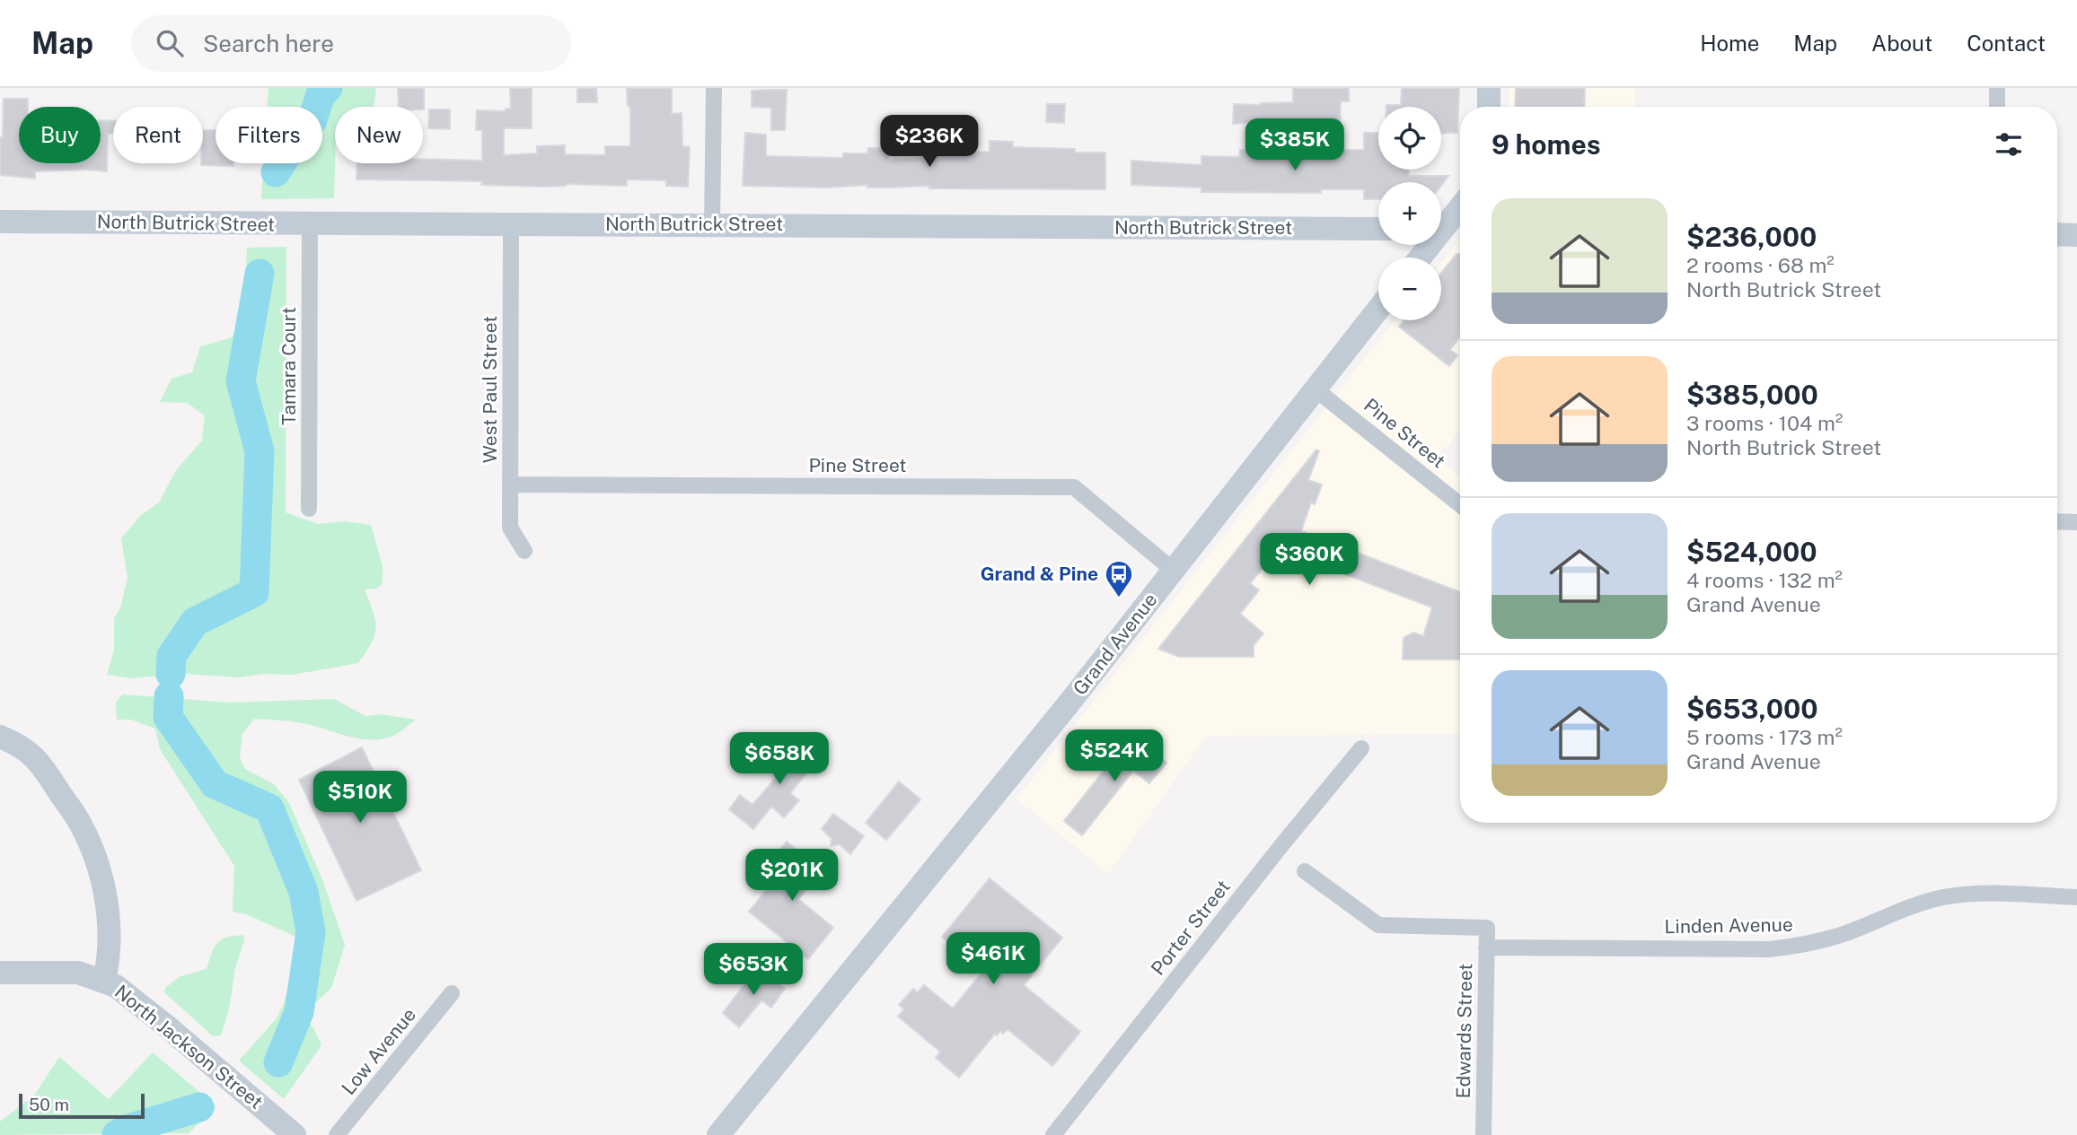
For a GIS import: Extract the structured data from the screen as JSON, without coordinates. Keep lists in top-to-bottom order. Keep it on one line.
{"streets":{"street":["North Butrick Street","Tamara Court","West Paul Street","Pine Street","Grand Avenue","Linden Avenue","Porter Street","Edwards Street","North Jackson Street","Low Avenue"]},"crossings":[["North Butrick Street","Tamara Court"],["North Butrick Street","West Paul Street"],["West Paul Street","Pine Street"],["Pine Street","Grand Avenue"],["Linden Avenue","Edwards Street"]],"places":{"bus stop":["Grand & Pine"]},"scale_bar":"50 m","page":{"header":"Map","search":"Search here","nav":["Home","Map","About","Contact"],"map_buttons":["+","−"],"chip":["Buy","Rent","Filters","New"],"heading":"9 homes","price":["$236K","$385K","$360K","$524K","$658K","$510K","$201K","$461K","$653K"],"list":[{"name":"$236,000","note":"2 rooms · 68 m² · North Butrick Street"},{"name":"$385,000","note":"3 rooms · 104 m² · North Butrick Street"},{"name":"$524,000","note":"4 rooms · 132 m² · Grand Avenue"},{"name":"$653,000","note":"5 rooms · 173 m² · Grand Avenue"}],"scale":"50 m"}}
